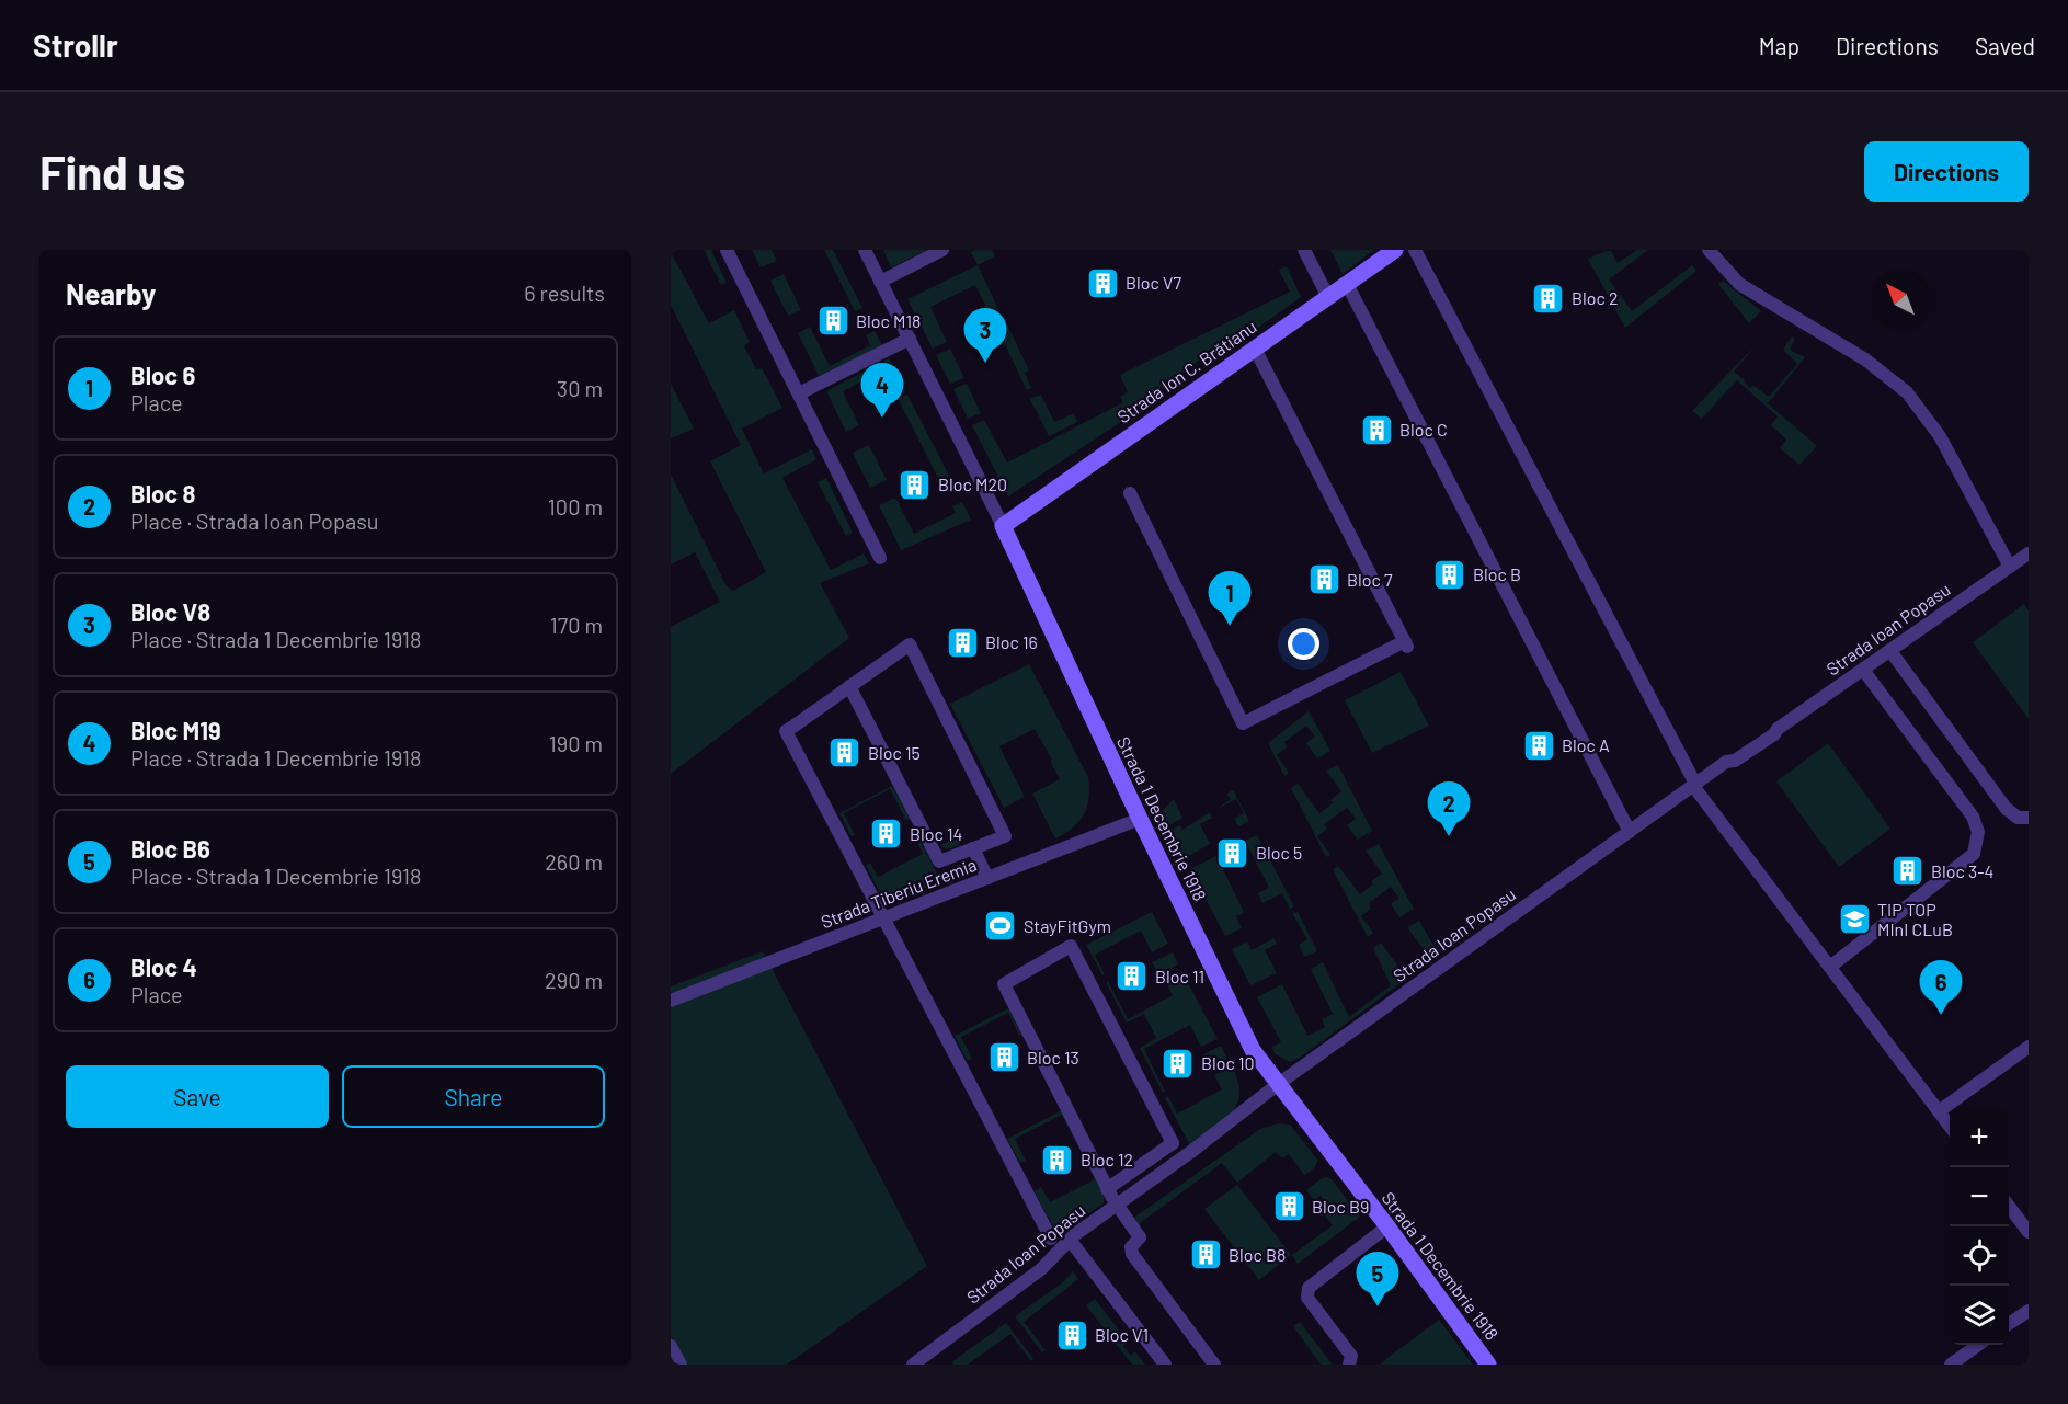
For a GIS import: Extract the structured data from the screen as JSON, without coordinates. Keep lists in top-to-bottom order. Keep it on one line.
{"streets":{"street":["Strada Ion C. Brătianu","Strada Ioan Popasu","Strada 1 Decembrie 1918","Strada Tiberiu Eremia"]},"crossings":[["Strada Ion C. Brătianu","Strada 1 Decembrie 1918"],["Strada Ioan Popasu","Strada 1 Decembrie 1918"],["Strada 1 Decembrie 1918","Strada Tiberiu Eremia"]],"places":{"building":["Bloc V7","Bloc 2","Bloc M18","Bloc C","Bloc M20","Bloc B","Bloc 7","Bloc 16","Bloc A","Bloc 15","Bloc 14","Bloc 5","Bloc 3-4","Bloc 11","Bloc 13","Bloc 10","Bloc 12","Bloc B9","Bloc B8","Bloc V1"],"school or university":["TIP TOP MInI CLuB"],"sports":["StayFitGym"]},"north":"top left","page":{"header":"Strollr","nav":["Map","Directions","Saved"],"buttons":["Directions",["Save","Share"]],"title":"Find us","heading":["Nearby","6 results"],"pins":["3","4","1","2","6","5"],"list":[{"mark":"1","name":"Bloc 6","note":"Place","value":"30 m"},{"mark":"2","name":"Bloc 8","note":"Place · Strada Ioan Popasu","value":"100 m"},{"mark":"3","name":"Bloc V8","note":"Place · Strada 1 Decembrie 1918","value":"170 m"},{"mark":"4","name":"Bloc M19","note":"Place · Strada 1 Decembrie 1918","value":"190 m"},{"mark":"5","name":"Bloc B6","note":"Place · Strada 1 Decembrie 1918","value":"260 m"},{"mark":"6","name":"Bloc 4","note":"Place","value":"290 m"}],"map_buttons":["+","−"]}}
